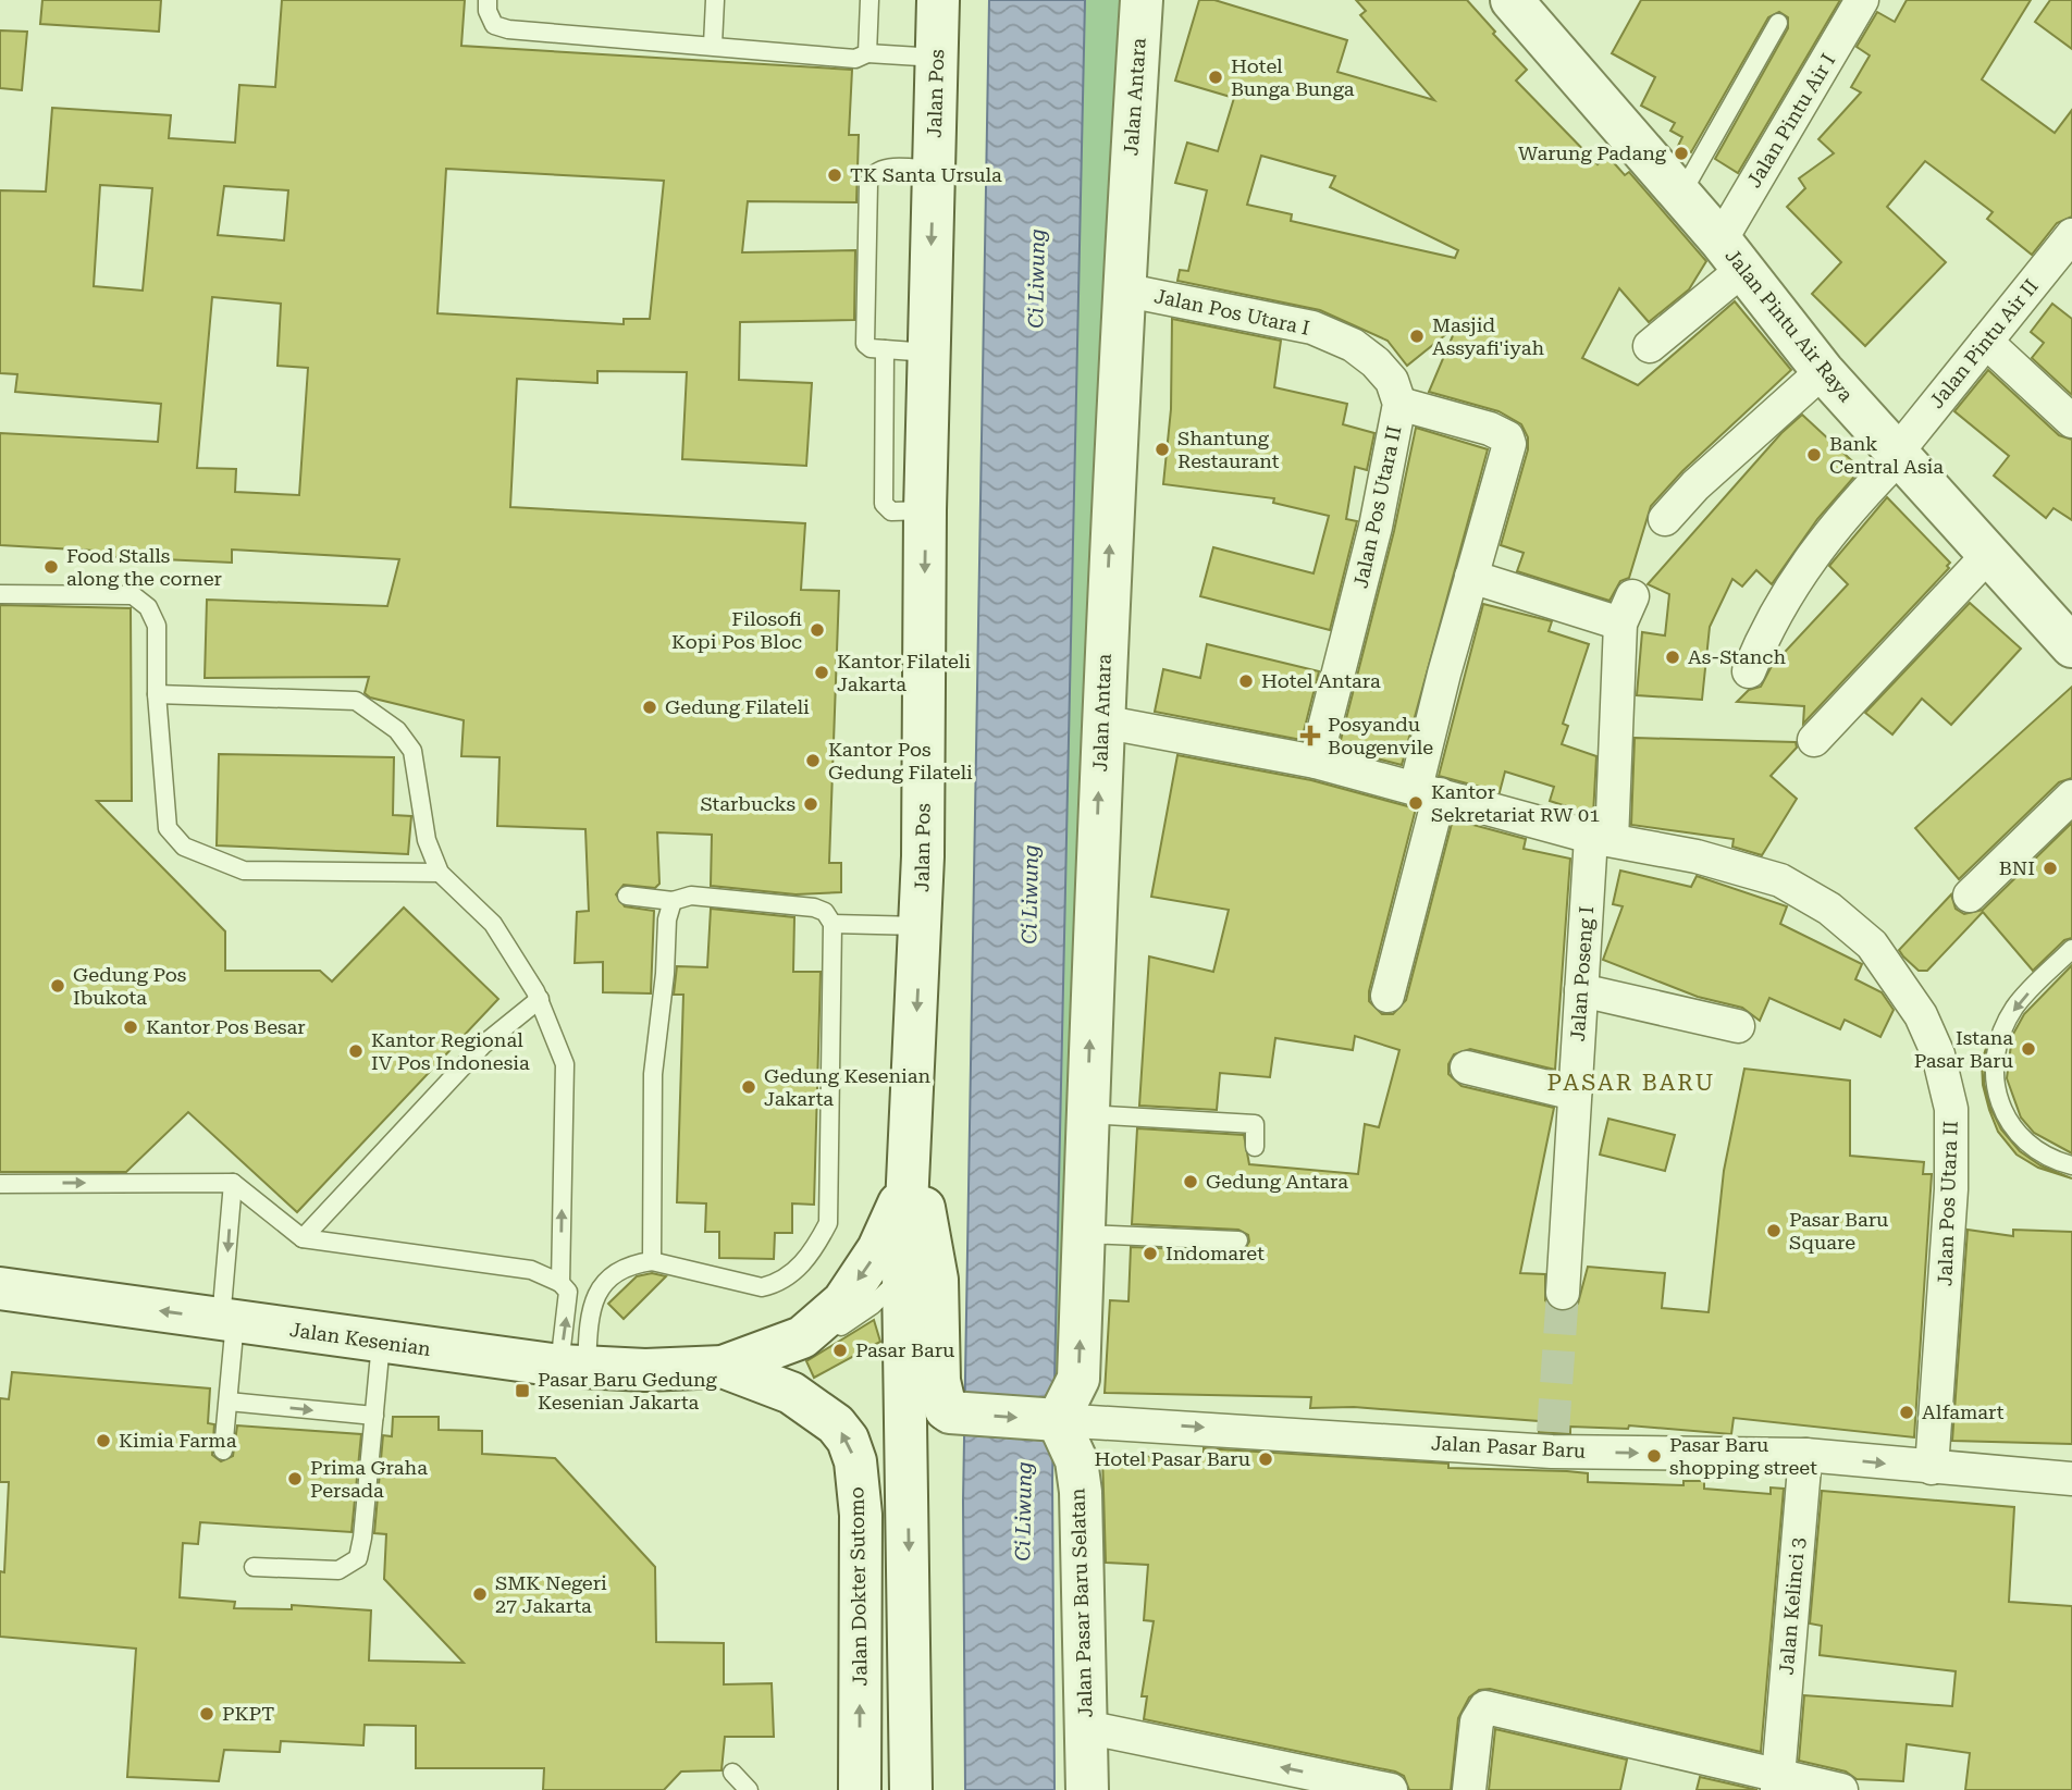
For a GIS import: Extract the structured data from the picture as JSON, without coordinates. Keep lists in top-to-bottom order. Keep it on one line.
{"streets":{"main road":["Jalan Pos","Jalan Antara","Jalan Pintu Air Raya","Jalan Kesenian","Jalan Pasar Baru","Jalan Dokter Sutomo","Jalan Pasar Baru Selatan"],"street":["Jalan Pintu Air I","Jalan Pos Utara I","Jalan Pintu Air II","Jalan Pos Utara II","Jalan Poseng I","Jalan Kelinci 3"]},"crossings":[["Jalan Pos","Jalan Pasar Baru"],["Jalan Antara","Jalan Pos Utara I"],["Jalan Antara","Jalan Pos Utara II"],["Jalan Antara","Jalan Pasar Baru"],["Jalan Antara","Jalan Pasar Baru Selatan"],["Jalan Pintu Air I","Jalan Pintu Air Raya"],["Jalan Pos Utara I","Jalan Pos Utara II"],["Jalan Pintu Air Raya","Jalan Pintu Air II"],["Jalan Pos Utara II","Jalan Poseng I"],["Jalan Pos Utara II","Jalan Pasar Baru"],["Jalan Kesenian","Jalan Dokter Sutomo"],["Jalan Pasar Baru","Jalan Pasar Baru Selatan"],["Jalan Pasar Baru","Jalan Kelinci 3"]],"one_way":["Jalan Pos","Jalan Antara","Jalan Pasar Baru","Jalan Dokter Sutomo"],"districts":["PASAR BARU"],"water":["Ci Liwung"],"places":{"other":["Hotel Bunga Bunga","Warung Padang","TK Santa Ursula","Masjid Assyafi'iyah","Shantung Restaurant","Bank Central Asia","Food Stalls along the corner","Filosofi Kopi Pos Bloc","As-Stanch","Kantor Filateli Jakarta","Hotel Antara","Gedung Filateli","Kantor Pos Gedung Filateli","Kantor Sekretariat RW 01","Starbucks","BNI","Gedung Pos Ibukota","Kantor Pos Besar","Istana Pasar Baru","Kantor Regional IV Pos Indonesia","Gedung Kesenian Jakarta","Gedung Antara","Pasar Baru Square","Indomaret","Pasar Baru","Alfamart","Kimia Farma","Pasar Baru shopping street","Hotel Pasar Baru","Prima Graha Persada","SMK Negeri 27 Jakarta","PKPT"],"health":["Posyandu Bougenvile"],"transit":["Pasar Baru Gedung Kesenian Jakarta"]}}
